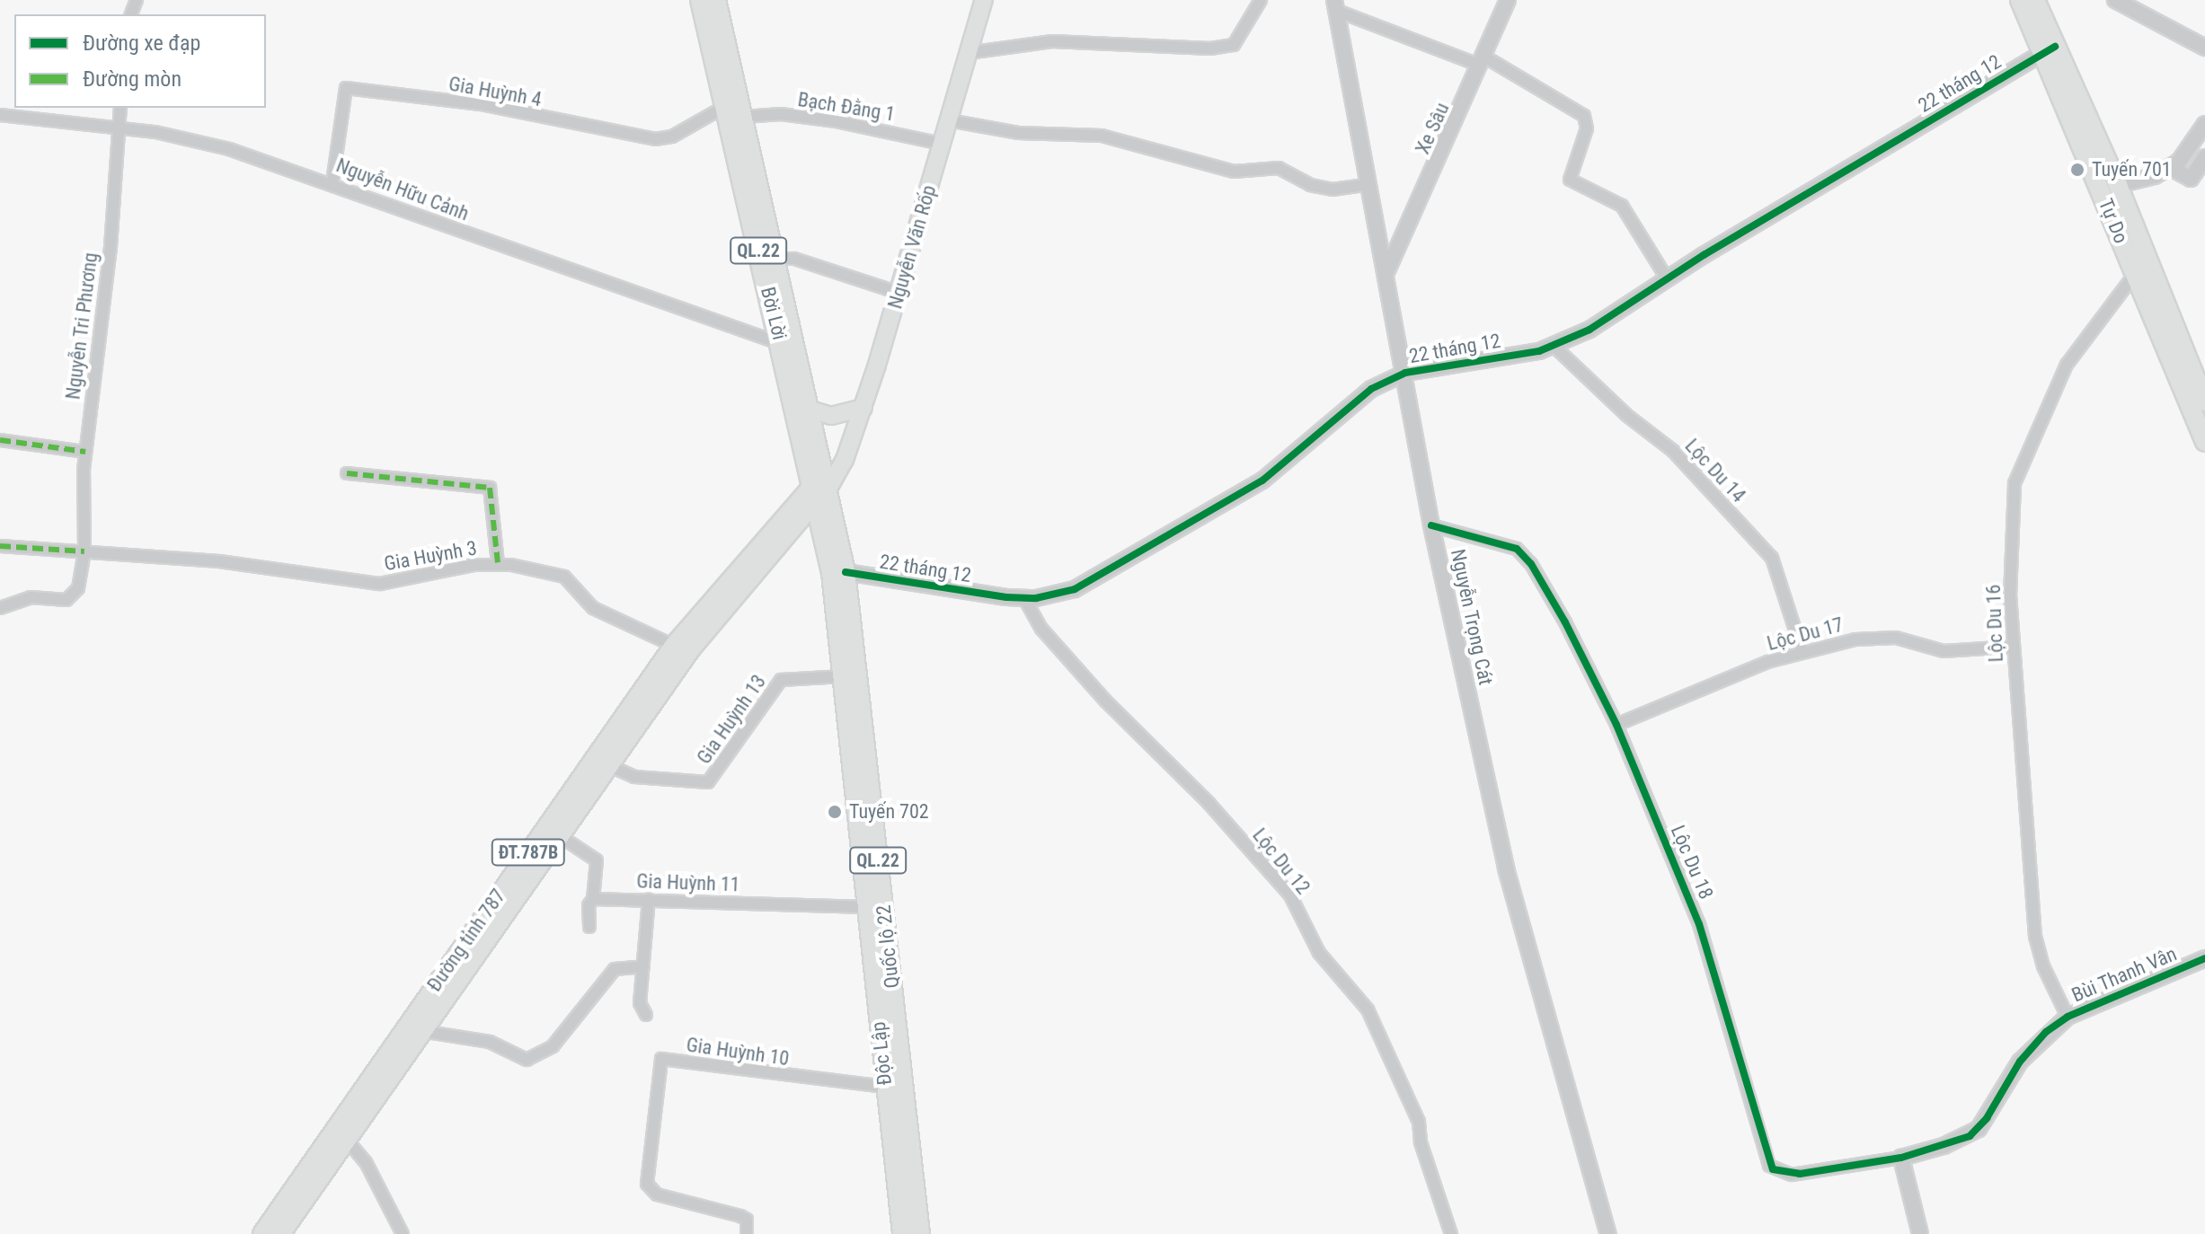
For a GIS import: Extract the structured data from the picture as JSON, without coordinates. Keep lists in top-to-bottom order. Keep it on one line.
{"streets":{"main road":["Tự Do","Nguyễn Văn Rốp","QL.22","Bời Lời","ĐT.787B","Đường tỉnh 787","Quốc lộ 22","Độc Lập"],"street":["22 tháng 12","Gia Huỳnh 4","Bạch Đằng 1","Xe Sâu","Nguyễn Hữu Cảnh","Nguyễn Tri Phương","Lộc Du 14","Gia Huỳnh 3","Nguyễn Trọng Cát","Lộc Du 16","Lộc Du 17","Gia Huỳnh 13","Lộc Du 12","Lộc Du 18","Gia Huỳnh 11","Bùi Thanh Vân","Gia Huỳnh 10"]},"crossings":[["22 tháng 12","Tự Do"],["22 tháng 12","Lộc Du 14"],["22 tháng 12","Nguyễn Trọng Cát"],["22 tháng 12","Lộc Du 12"],["22 tháng 12","Quốc lộ 22"],["22 tháng 12","Độc Lập"],["Gia Huỳnh 4","Nguyễn Hữu Cảnh"],["Gia Huỳnh 4","Bời Lời"],["Bạch Đằng 1","Nguyễn Văn Rốp"],["Bạch Đằng 1","Bời Lời"],["Xe Sâu","Nguyễn Trọng Cát"],["Nguyễn Hữu Cảnh","Bời Lời"],["Nguyễn Hữu Cảnh","Nguyễn Tri Phương"],["Tự Do","Lộc Du 16"],["Nguyễn Văn Rốp","Bời Lời"],["Nguyễn Văn Rốp","Đường tỉnh 787"],["Nguyễn Văn Rốp","Quốc lộ 22"],["Bời Lời","Đường tỉnh 787"],["Bời Lời","Quốc lộ 22"],["Nguyễn Tri Phương","Gia Huỳnh 3"],["Lộc Du 14","Lộc Du 17"],["Gia Huỳnh 3","Đường tỉnh 787"],["Nguyễn Trọng Cát","Lộc Du 18"],["Lộc Du 16","Lộc Du 17"],["Lộc Du 16","Bùi Thanh Vân"],["Lộc Du 17","Lộc Du 18"],["Gia Huỳnh 13","Đường tỉnh 787"],["Gia Huỳnh 13","Độc Lập"],["Lộc Du 18","Bùi Thanh Vân"],["Gia Huỳnh 11","Độc Lập"],["Đường tỉnh 787","Quốc lộ 22"],["Quốc lộ 22","Độc Lập"],["Gia Huỳnh 10","Độc Lập"]],"places":["Tuyến 701","Tuyến 702"],"legend":["Đường xe đạp","Đường mòn"]}
